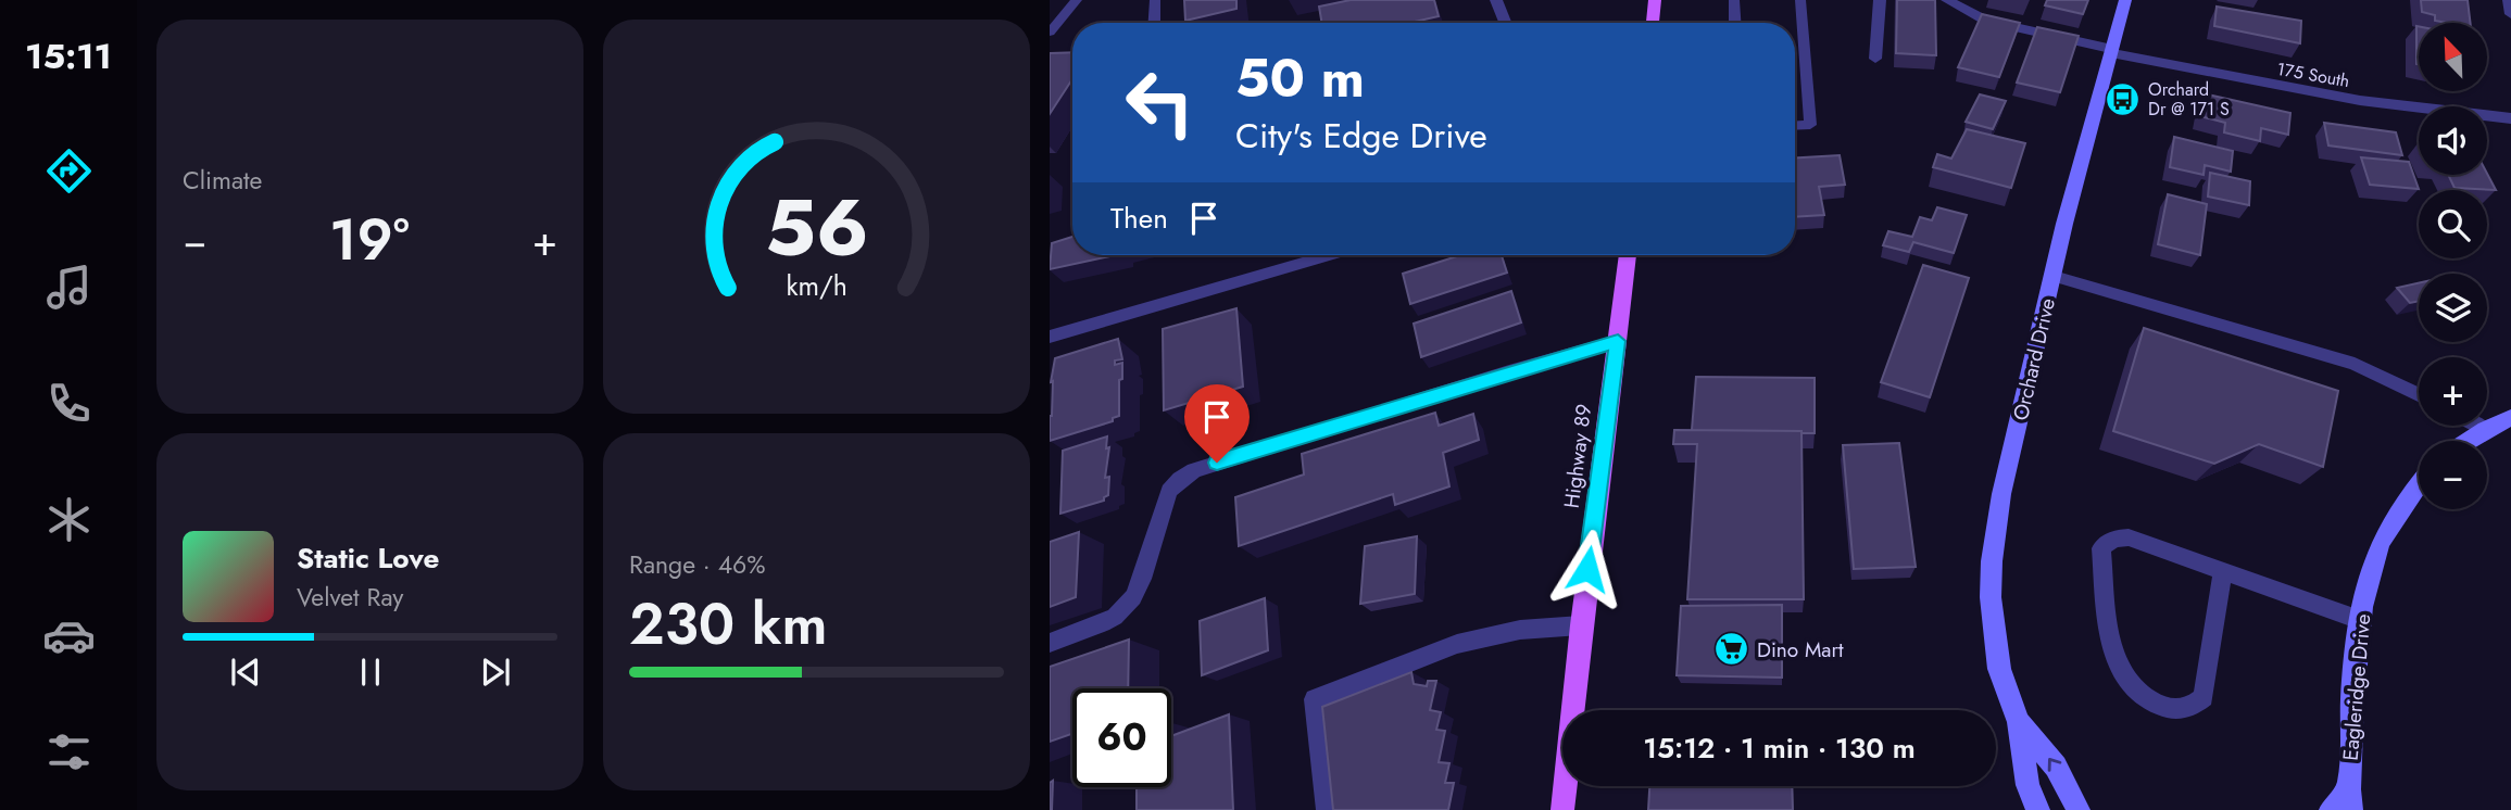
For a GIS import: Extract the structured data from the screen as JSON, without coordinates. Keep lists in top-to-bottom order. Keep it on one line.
{"streets":{"main road":["Orchard Drive","Highway 89","Eagleridge Drive"],"street":["175 South"]},"crossings":[["175 South","Orchard Drive"]],"places":{"bus stop":["Orchard Dr @ 171 S"],"supermarket":["Dino Mart"]},"north":"top left","page":{"tabs":"15:11","tile":["Climate",["Range · 46%","230 km"]],"map_buttons":["+","−"],"turn":["50 m","City's Edge Drive"],"then":"Then","heat":["−","19°","+"],"song":["Static Love","Velvet Ray"],"limit":"60","trip":"15:12 · 1 min · 130 m","gauge":["56","km/h"]}}
